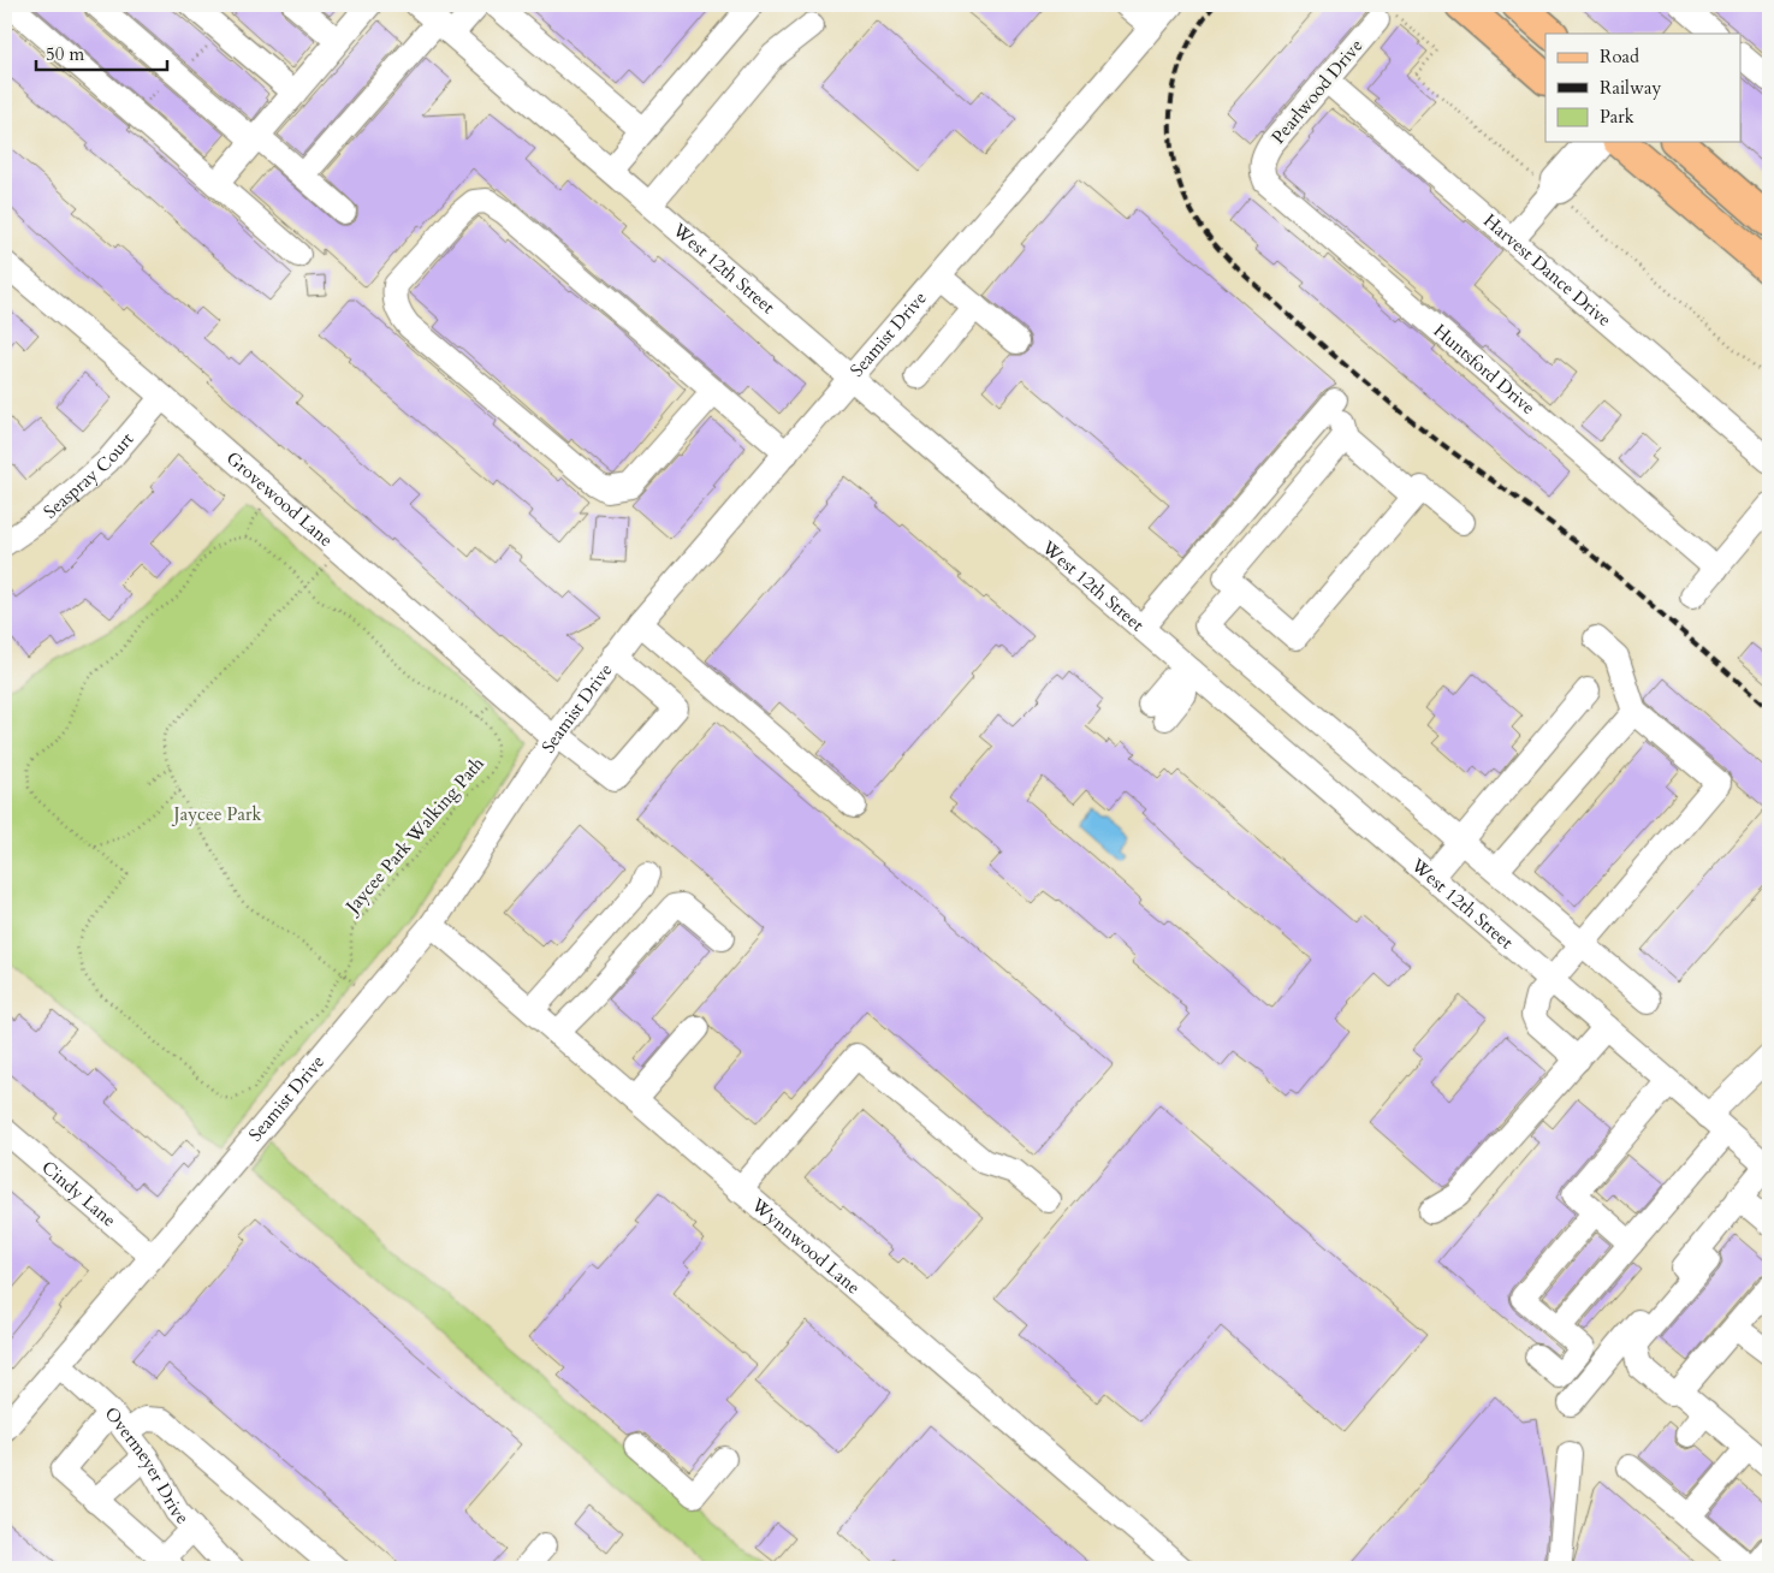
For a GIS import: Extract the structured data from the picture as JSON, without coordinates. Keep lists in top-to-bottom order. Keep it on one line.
{"streets":{"street":["Pearlwood Drive","West 12th Street","Harvest Dance Drive","Seamist Drive","Huntsford Drive","Seaspray Court","Grovewood Lane","Cindy Lane","Wynnwood Lane","Overmeyer Drive"],"path":["Jaycee Park Walking Path"]},"crossings":[["Pearlwood Drive","Harvest Dance Drive"],["Pearlwood Drive","Huntsford Drive"],["West 12th Street","Seamist Drive"],["Seamist Drive","Grovewood Lane"],["Seamist Drive","Cindy Lane"],["Seamist Drive","Wynnwood Lane"],["Seamist Drive","Overmeyer Drive"],["Seaspray Court","Grovewood Lane"]],"parks":["Jaycee Park"],"legend":["Road","Railway","Park"],"scale_bar":"50 m"}
